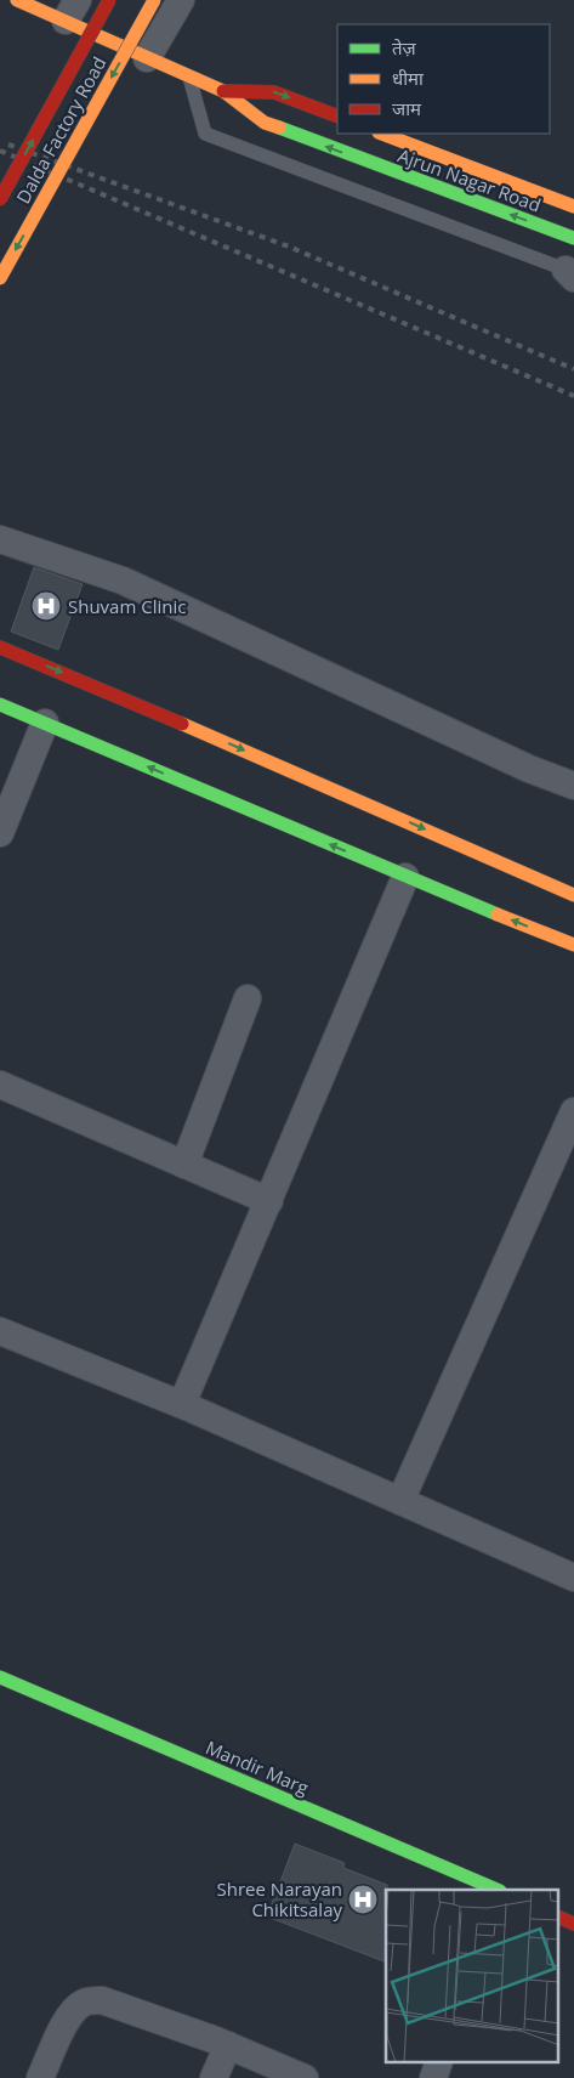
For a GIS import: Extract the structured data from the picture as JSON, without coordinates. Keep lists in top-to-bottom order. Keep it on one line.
{"streets":{"street":["Dalda Factory Road","Ajrun Nagar Road","Mandir Marg"]},"places":{"hospital":["Shuvam Clinic","Shree Narayan Chikitsalay"]},"legend":["तेज़","धीमा","जाम"]}
